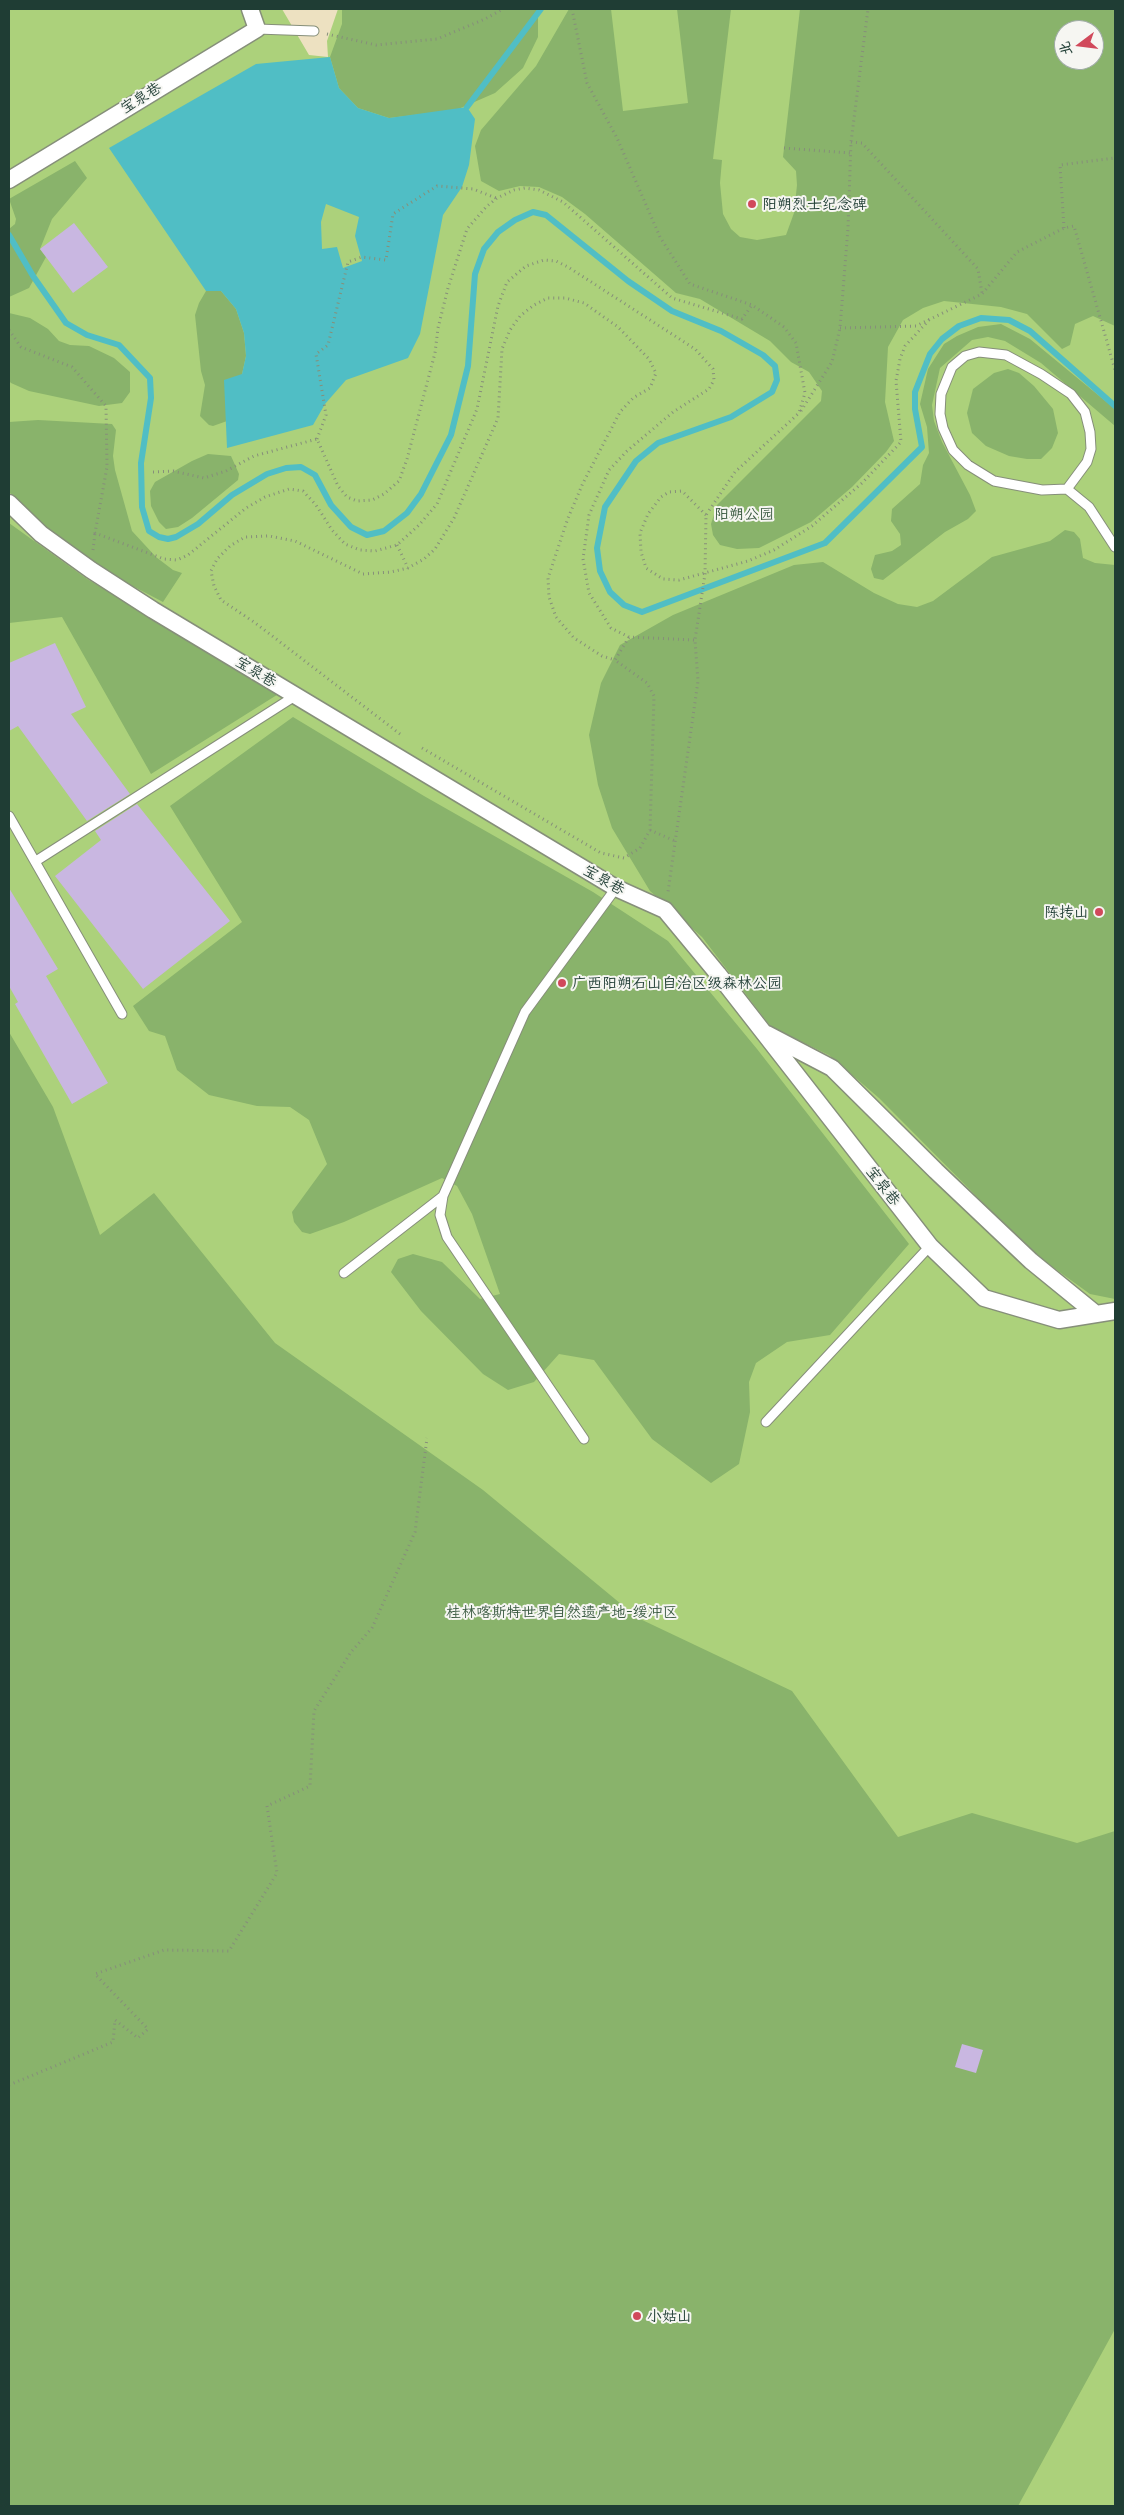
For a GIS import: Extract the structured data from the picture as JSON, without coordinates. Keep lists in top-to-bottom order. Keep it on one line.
{"streets":{"street":["宝泉巷"]},"parks":["阳朔公园","桂林喀斯特世界自然遗产地-缓冲区"],"places":["阳朔烈士纪念碑","陈抟山","广西阳朔石山自治区级森林公园","小姑山"],"north":"left"}
